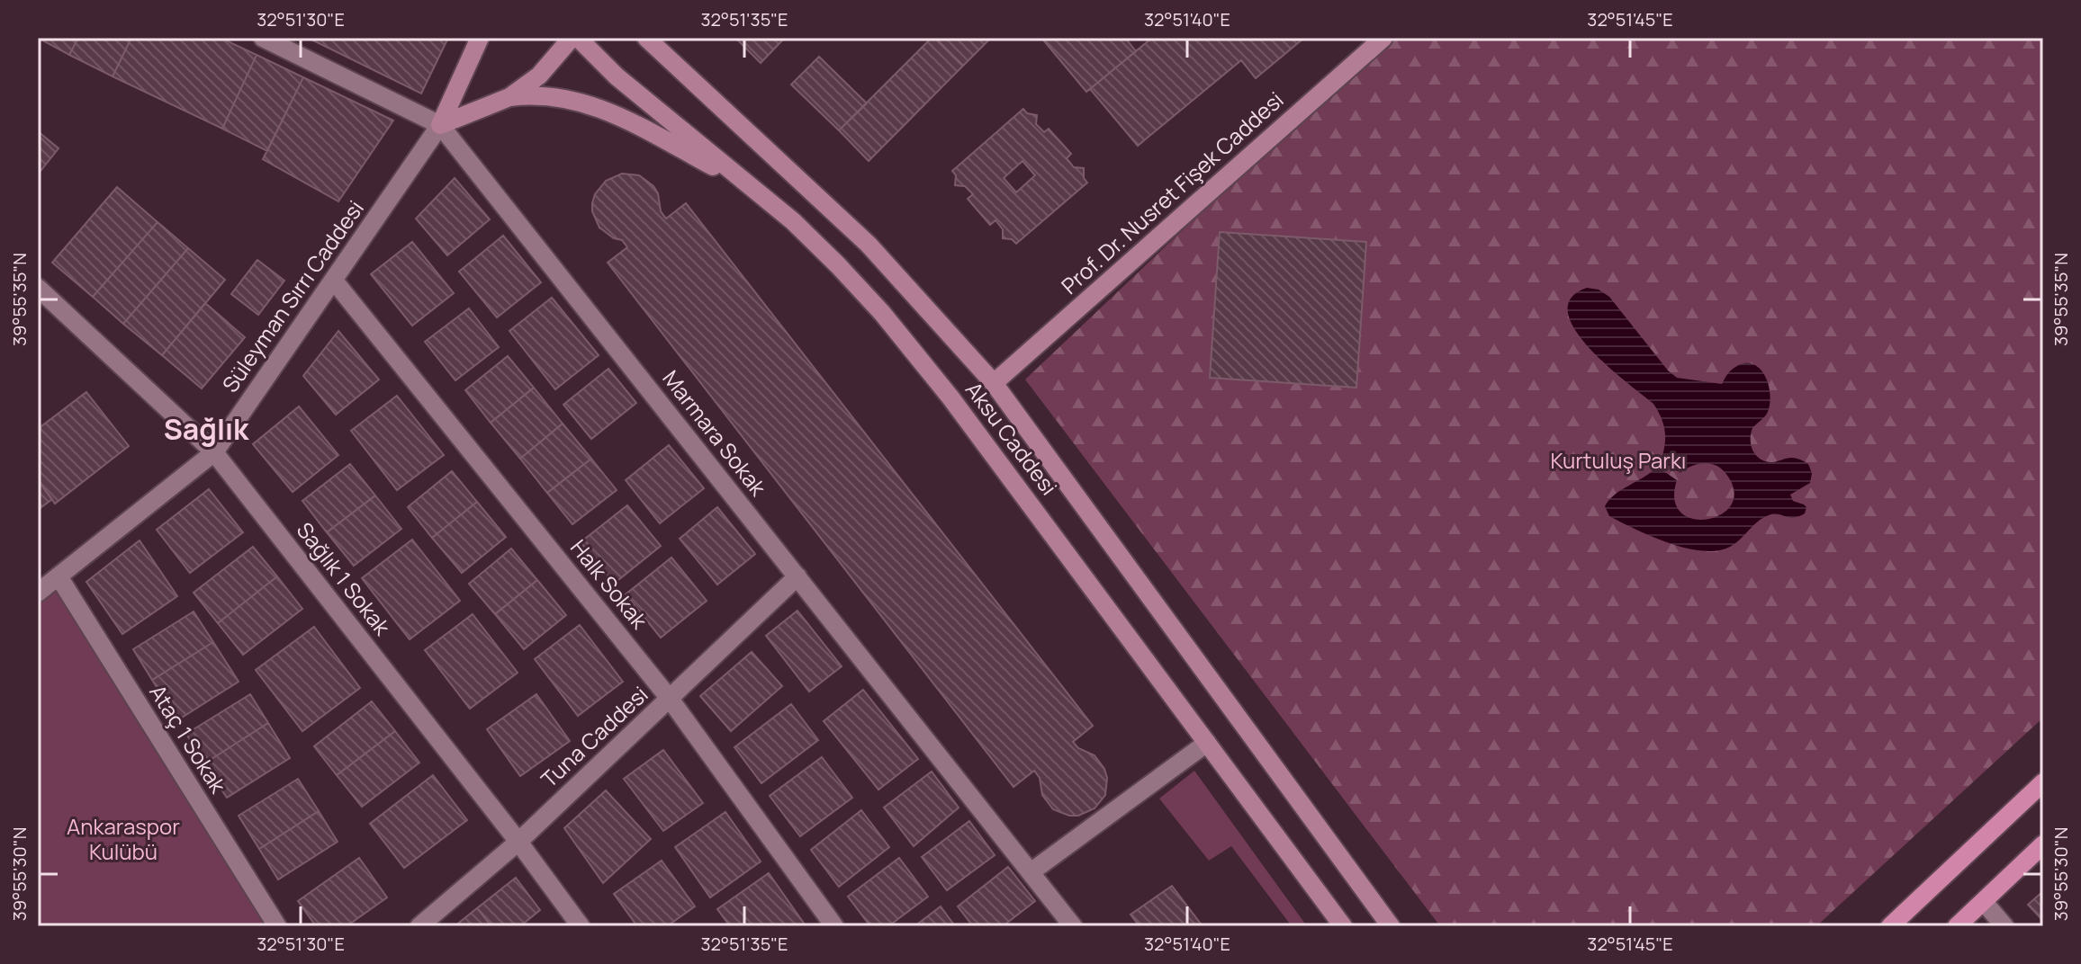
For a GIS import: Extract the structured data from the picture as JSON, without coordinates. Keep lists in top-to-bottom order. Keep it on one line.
{"streets":{"main road":["Prof. Dr. Nusret Fişek Caddesi","Aksu Caddesi"],"street":["Süleyman Sırrı Caddesi","Marmara Sokak","Sağlık 1 Sokak","Halk Sokak","Tuna Caddesi","Ataç 1 Sokak"]},"crossings":[["Prof. Dr. Nusret Fişek Caddesi","Aksu Caddesi"],["Süleyman Sırrı Caddesi","Marmara Sokak"],["Süleyman Sırrı Caddesi","Sağlık 1 Sokak"],["Süleyman Sırrı Caddesi","Halk Sokak"],["Süleyman Sırrı Caddesi","Ataç 1 Sokak"],["Marmara Sokak","Tuna Caddesi"],["Sağlık 1 Sokak","Tuna Caddesi"],["Halk Sokak","Tuna Caddesi"]],"districts":["Sağlık"],"parks":["Kurtuluş Parkı","Ankaraspor Kulübü"],"coordinates":["32°51'30\"E","32°51'35\"E","32°51'40\"E","32°51'45\"E","39°55'35\"N","39°55'30\"N"]}
